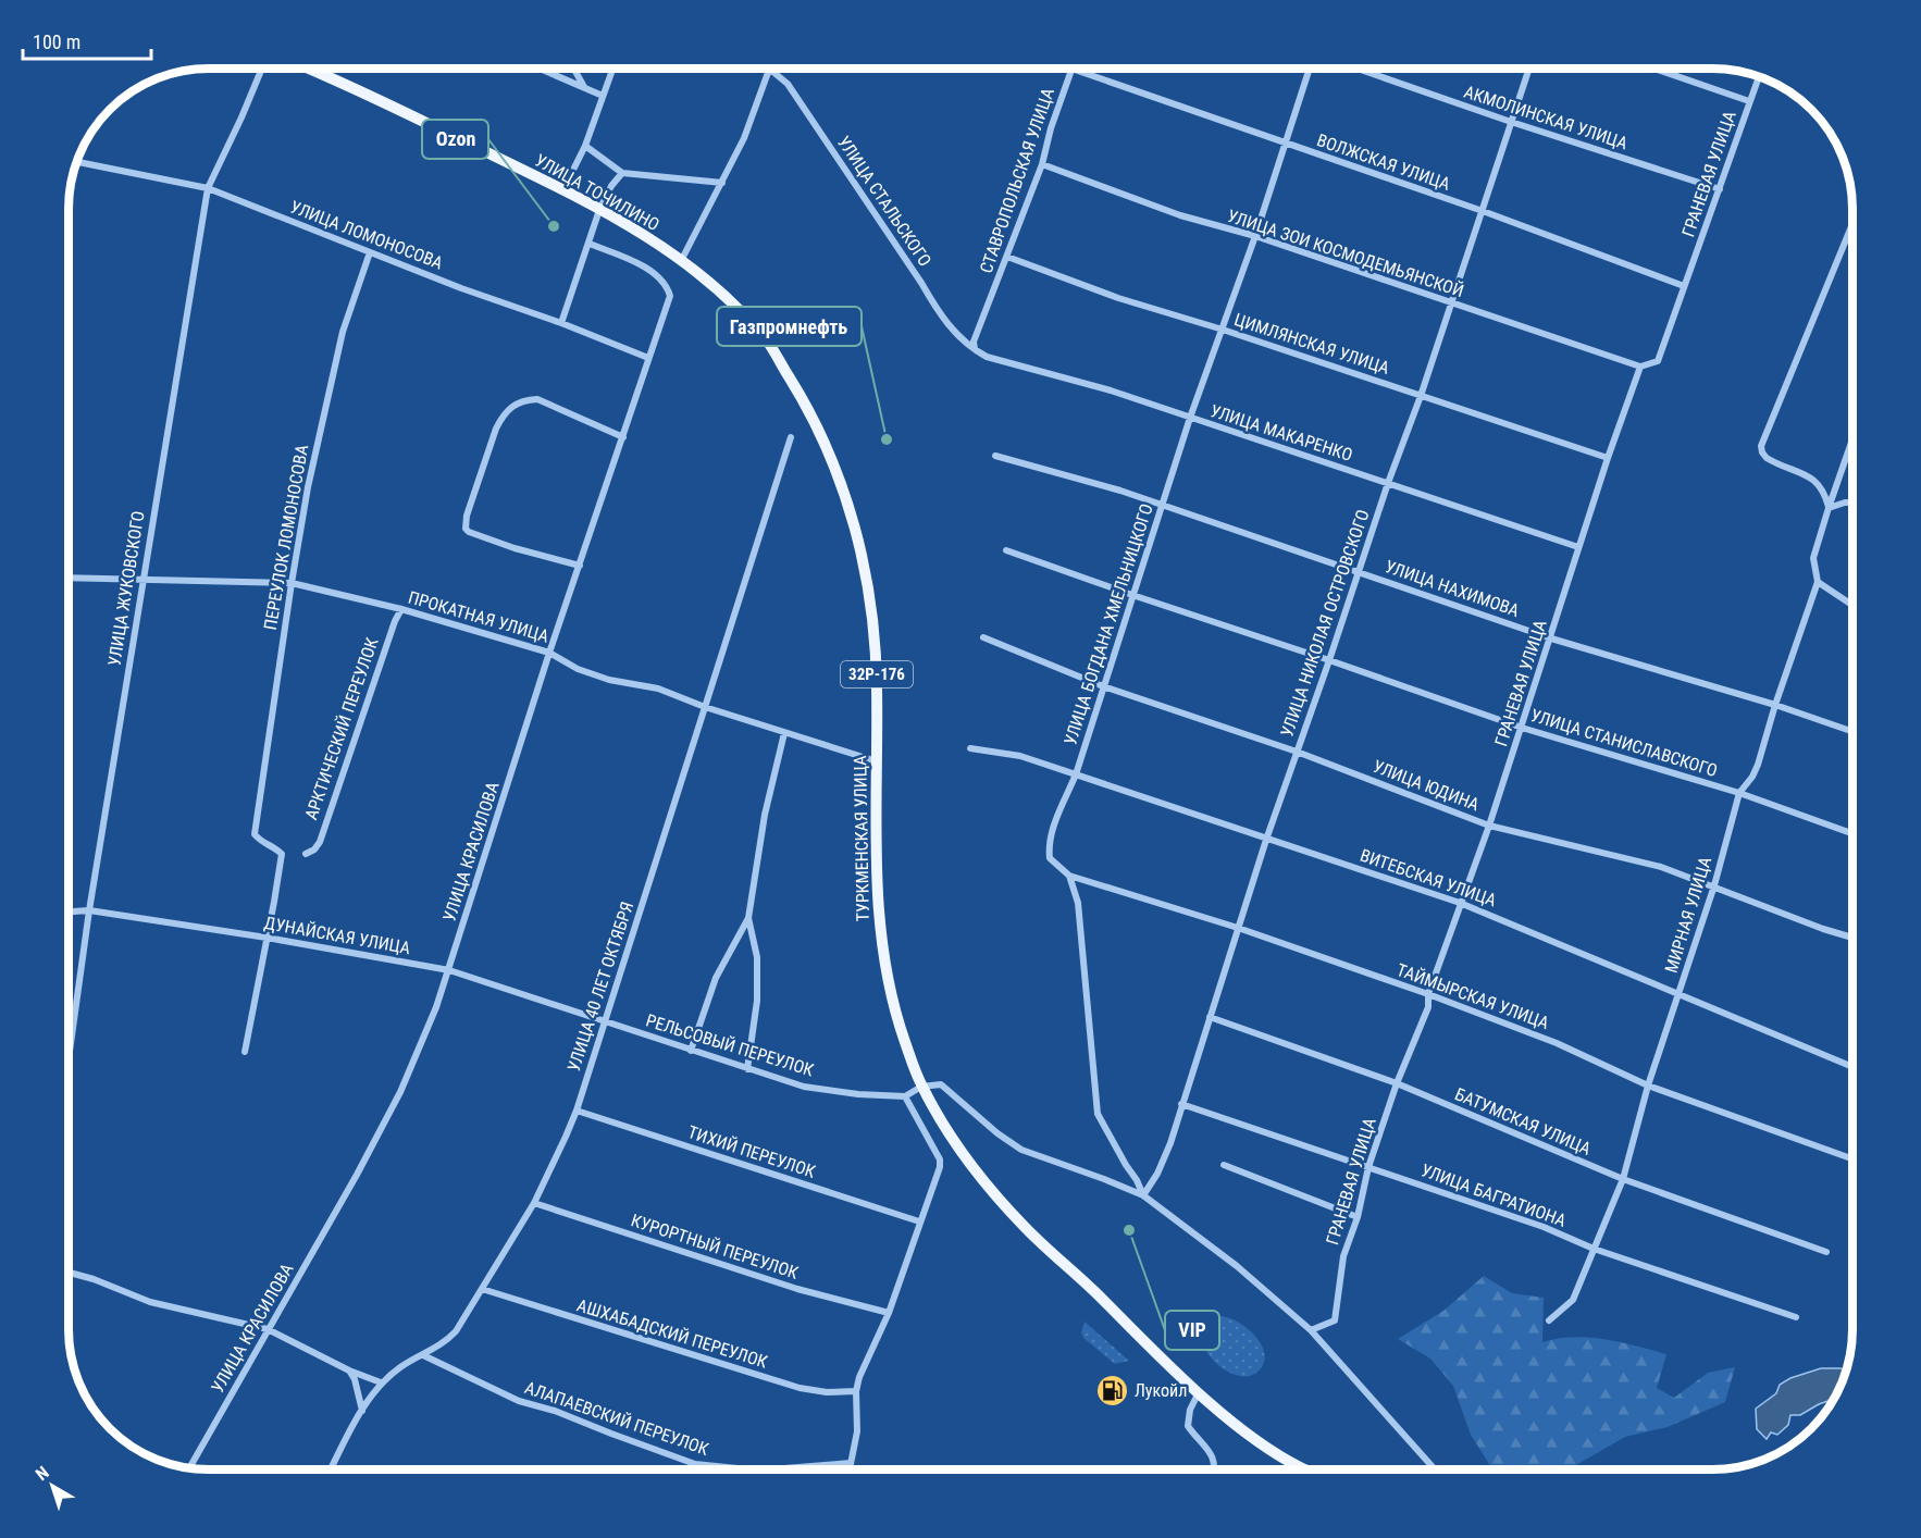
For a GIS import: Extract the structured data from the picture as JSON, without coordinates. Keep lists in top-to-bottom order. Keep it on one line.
{"streets":{"main road":["УЛИЦА ТОЧИЛИНО","32Р-176","ТУРКМЕНСКАЯ УЛИЦА"],"street":["АКМОЛИНСКАЯ УЛИЦА","ВОЛЖСКАЯ УЛИЦА","ГРАНЕВАЯ УЛИЦА","СТАВРОПОЛЬСКАЯ УЛИЦА","УЛИЦА СТАЛЬСКОГО","УЛИЦА ЛОМОНОСОВА","УЛИЦА ЗОИ КОСМОДЕМЬЯНСКОЙ","ЦИМЛЯНСКАЯ УЛИЦА","УЛИЦА МАКАРЕНКО","ПЕРЕУЛОК ЛОМОНОСОВА","УЛИЦА ЖУКОВСКОГО","УЛИЦА НАХИМОВА","ПРОКАТНАЯ УЛИЦА","УЛИЦА НИКОЛАЯ ОСТРОВСКОГО","УЛИЦА БОГДАНА ХМЕЛЬНИЦКОГО","АРКТИЧЕСКИЙ ПЕРЕУЛОК","УЛИЦА СТАНИСЛАВСКОГО","УЛИЦА ЮДИНА","УЛИЦА КРАСИЛОВА","ВИТЕБСКАЯ УЛИЦА","МИРНАЯ УЛИЦА","ДУНАЙСКАЯ УЛИЦА","УЛИЦА 40 ЛЕТ ОКТЯБРЯ","ТАЙМЫРСКАЯ УЛИЦА","РЕЛЬСОВЫЙ ПЕРЕУЛОК","БАТУМСКАЯ УЛИЦА","ТИХИЙ ПЕРЕУЛОК","УЛИЦА БАГРАТИОНА","КУРОРТНЫЙ ПЕРЕУЛОК","АШХАБАДСКИЙ ПЕРЕУЛОК","АЛАПАЕВСКИЙ ПЕРЕУЛОК"]},"crossings":[["АКМОЛИНСКАЯ УЛИЦА","ГРАНЕВАЯ УЛИЦА"],["АКМОЛИНСКАЯ УЛИЦА","УЛИЦА НИКОЛАЯ ОСТРОВСКОГО"],["ВОЛЖСКАЯ УЛИЦА","ГРАНЕВАЯ УЛИЦА"],["ВОЛЖСКАЯ УЛИЦА","СТАВРОПОЛЬСКАЯ УЛИЦА"],["ВОЛЖСКАЯ УЛИЦА","УЛИЦА НИКОЛАЯ ОСТРОВСКОГО"],["ВОЛЖСКАЯ УЛИЦА","УЛИЦА БОГДАНА ХМЕЛЬНИЦКОГО"],["ГРАНЕВАЯ УЛИЦА","УЛИЦА ЗОИ КОСМОДЕМЬЯНСКОЙ"],["ГРАНЕВАЯ УЛИЦА","ЦИМЛЯНСКАЯ УЛИЦА"],["ГРАНЕВАЯ УЛИЦА","УЛИЦА МАКАРЕНКО"],["ГРАНЕВАЯ УЛИЦА","УЛИЦА НАХИМОВА"],["ГРАНЕВАЯ УЛИЦА","УЛИЦА СТАНИСЛАВСКОГО"],["ГРАНЕВАЯ УЛИЦА","УЛИЦА ЮДИНА"],["ГРАНЕВАЯ УЛИЦА","ВИТЕБСКАЯ УЛИЦА"],["ГРАНЕВАЯ УЛИЦА","ТАЙМЫРСКАЯ УЛИЦА"],["ГРАНЕВАЯ УЛИЦА","БАТУМСКАЯ УЛИЦА"],["ГРАНЕВАЯ УЛИЦА","УЛИЦА БАГРАТИОНА"],["СТАВРОПОЛЬСКАЯ УЛИЦА","УЛИЦА СТАЛЬСКОГО"],["СТАВРОПОЛЬСКАЯ УЛИЦА","УЛИЦА ЗОИ КОСМОДЕМЬЯНСКОЙ"],["СТАВРОПОЛЬСКАЯ УЛИЦА","ЦИМЛЯНСКАЯ УЛИЦА"],["СТАВРОПОЛЬСКАЯ УЛИЦА","УЛИЦА МАКАРЕНКО"],["УЛИЦА ТОЧИЛИНО","ТУРКМЕНСКАЯ УЛИЦА"],["УЛИЦА СТАЛЬСКОГО","УЛИЦА МАКАРЕНКО"],["УЛИЦА ЛОМОНОСОВА","ПЕРЕУЛОК ЛОМОНОСОВА"],["УЛИЦА ЛОМОНОСОВА","УЛИЦА ЖУКОВСКОГО"],["УЛИЦА ЛОМОНОСОВА","УЛИЦА КРАСИЛОВА"],["УЛИЦА ЗОИ КОСМОДЕМЬЯНСКОЙ","УЛИЦА НИКОЛАЯ ОСТРОВСКОГО"],["УЛИЦА ЗОИ КОСМОДЕМЬЯНСКОЙ","УЛИЦА БОГДАНА ХМЕЛЬНИЦКОГО"],["ЦИМЛЯНСКАЯ УЛИЦА","УЛИЦА НИКОЛАЯ ОСТРОВСКОГО"],["ЦИМЛЯНСКАЯ УЛИЦА","УЛИЦА БОГДАНА ХМЕЛЬНИЦКОГО"],["УЛИЦА МАКАРЕНКО","УЛИЦА НИКОЛАЯ ОСТРОВСКОГО"],["УЛИЦА МАКАРЕНКО","УЛИЦА БОГДАНА ХМЕЛЬНИЦКОГО"],["ПЕРЕУЛОК ЛОМОНОСОВА","ПРОКАТНАЯ УЛИЦА"],["ПЕРЕУЛОК ЛОМОНОСОВА","ДУНАЙСКАЯ УЛИЦА"],["УЛИЦА ЖУКОВСКОГО","ПРОКАТНАЯ УЛИЦА"],["УЛИЦА ЖУКОВСКОГО","ДУНАЙСКАЯ УЛИЦА"],["УЛИЦА НАХИМОВА","УЛИЦА НИКОЛАЯ ОСТРОВСКОГО"],["УЛИЦА НАХИМОВА","УЛИЦА БОГДАНА ХМЕЛЬНИЦКОГО"],["УЛИЦА НАХИМОВА","МИРНАЯ УЛИЦА"],["ПРОКАТНАЯ УЛИЦА","АРКТИЧЕСКИЙ ПЕРЕУЛОК"],["ПРОКАТНАЯ УЛИЦА","ТУРКМЕНСКАЯ УЛИЦА"],["ПРОКАТНАЯ УЛИЦА","УЛИЦА КРАСИЛОВА"],["ПРОКАТНАЯ УЛИЦА","УЛИЦА 40 ЛЕТ ОКТЯБРЯ"],["УЛИЦА НИКОЛАЯ ОСТРОВСКОГО","УЛИЦА БОГДАНА ХМЕЛЬНИЦКОГО"],["УЛИЦА НИКОЛАЯ ОСТРОВСКОГО","УЛИЦА СТАНИСЛАВСКОГО"],["УЛИЦА НИКОЛАЯ ОСТРОВСКОГО","УЛИЦА ЮДИНА"],["УЛИЦА НИКОЛАЯ ОСТРОВСКОГО","ВИТЕБСКАЯ УЛИЦА"],["УЛИЦА НИКОЛАЯ ОСТРОВСКОГО","ТАЙМЫРСКАЯ УЛИЦА"],["УЛИЦА НИКОЛАЯ ОСТРОВСКОГО","БАТУМСКАЯ УЛИЦА"],["УЛИЦА НИКОЛАЯ ОСТРОВСКОГО","УЛИЦА БАГРАТИОНА"],["УЛИЦА БОГДАНА ХМЕЛЬНИЦКОГО","УЛИЦА СТАНИСЛАВСКОГО"],["УЛИЦА БОГДАНА ХМЕЛЬНИЦКОГО","УЛИЦА ЮДИНА"],["УЛИЦА БОГДАНА ХМЕЛЬНИЦКОГО","ВИТЕБСКАЯ УЛИЦА"],["УЛИЦА БОГДАНА ХМЕЛЬНИЦКОГО","ТАЙМЫРСКАЯ УЛИЦА"],["УЛИЦА СТАНИСЛАВСКОГО","МИРНАЯ УЛИЦА"],["УЛИЦА ЮДИНА","МИРНАЯ УЛИЦА"],["УЛИЦА КРАСИЛОВА","ДУНАЙСКАЯ УЛИЦА"],["ВИТЕБСКАЯ УЛИЦА","МИРНАЯ УЛИЦА"],["МИРНАЯ УЛИЦА","ТАЙМЫРСКАЯ УЛИЦА"],["МИРНАЯ УЛИЦА","БАТУМСКАЯ УЛИЦА"],["МИРНАЯ УЛИЦА","УЛИЦА БАГРАТИОНА"],["ДУНАЙСКАЯ УЛИЦА","УЛИЦА 40 ЛЕТ ОКТЯБРЯ"],["ДУНАЙСКАЯ УЛИЦА","РЕЛЬСОВЫЙ ПЕРЕУЛОК"],["УЛИЦА 40 ЛЕТ ОКТЯБРЯ","РЕЛЬСОВЫЙ ПЕРЕУЛОК"],["УЛИЦА 40 ЛЕТ ОКТЯБРЯ","ТИХИЙ ПЕРЕУЛОК"],["УЛИЦА 40 ЛЕТ ОКТЯБРЯ","КУРОРТНЫЙ ПЕРЕУЛОК"],["УЛИЦА 40 ЛЕТ ОКТЯБРЯ","АШХАБАДСКИЙ ПЕРЕУЛОК"],["УЛИЦА 40 ЛЕТ ОКТЯБРЯ","АЛАПАЕВСКИЙ ПЕРЕУЛОК"]],"places":{"other":["Ozon","Газпромнефть","VIP"],"fuel station":["Лукойл"]},"scale_bar":"100 m","north":"top left"}
